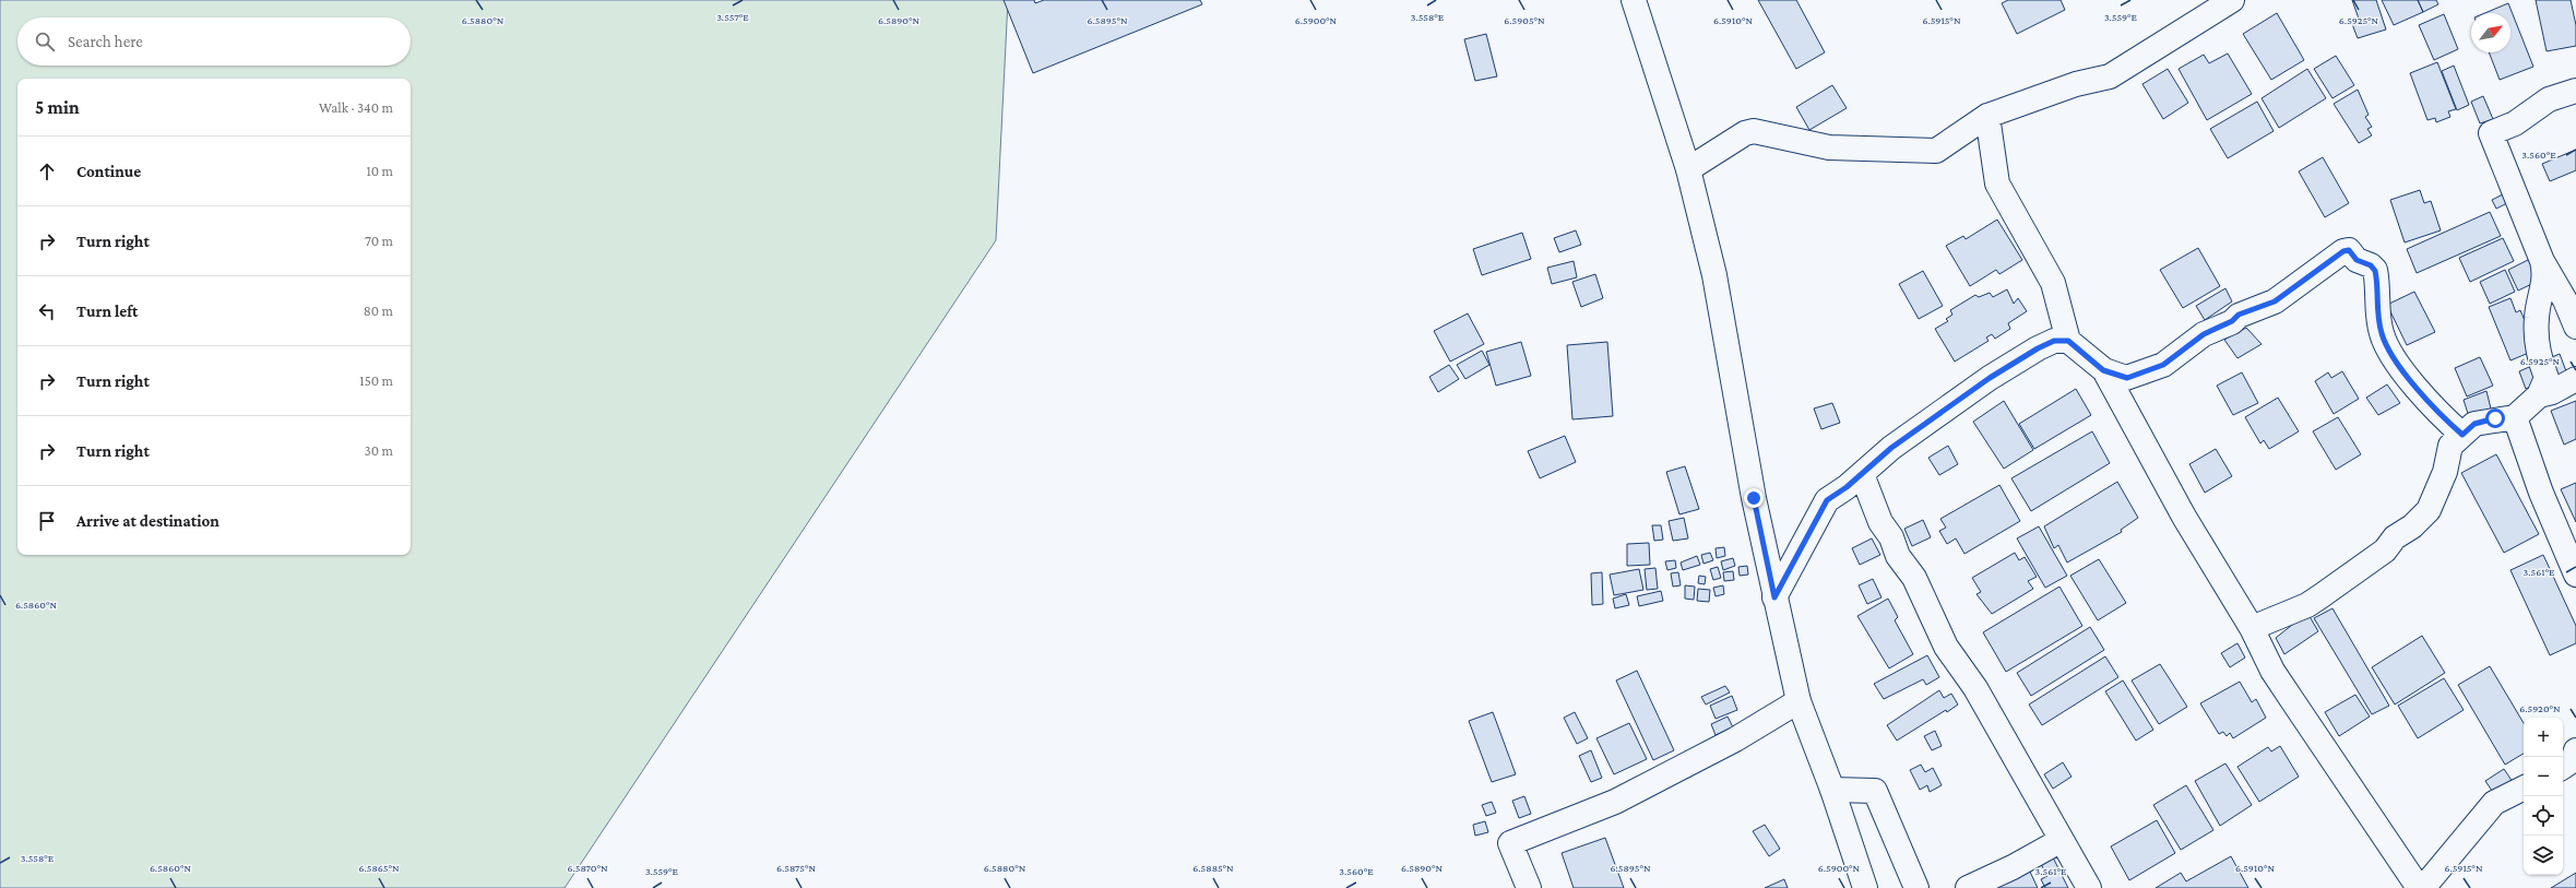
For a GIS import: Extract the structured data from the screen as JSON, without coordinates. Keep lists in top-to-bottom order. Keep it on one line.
{"north":"top right","page":{"search":"Search here","heading":["5 min","Walk · 340 m"],"list":[["Continue","10 m"],["Turn right","70 m"],["Turn left","80 m"],["Turn right","150 m"],["Turn right","30 m"],"Arrive at destination"],"map_buttons":["+","−"]},"coordinates":["3.557°E","3.558°E","3.559°E","6.5890°N","6.5895°N","6.5880°N","6.5900°N","6.5905°N","6.5910°N","6.5915°N","6.5925°N","3.560°E","3.561°E","6.5860°N","6.5920°N","6.5865°N","6.5870°N","6.5875°N","6.5885°N"]}
